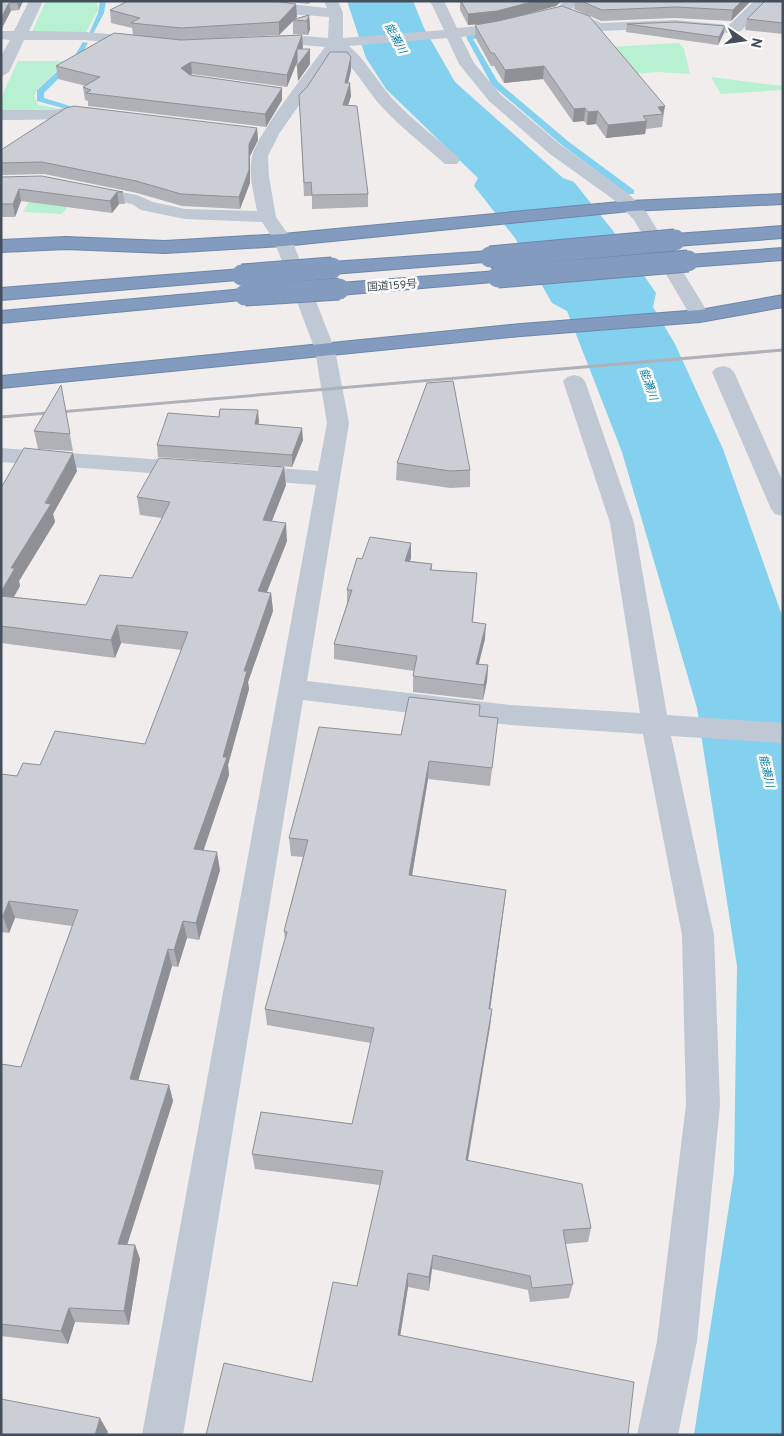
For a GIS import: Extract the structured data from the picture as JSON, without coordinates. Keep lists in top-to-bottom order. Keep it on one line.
{"streets":{"highway":["国道159号"]},"water":["能瀬川"],"north":"right"}
